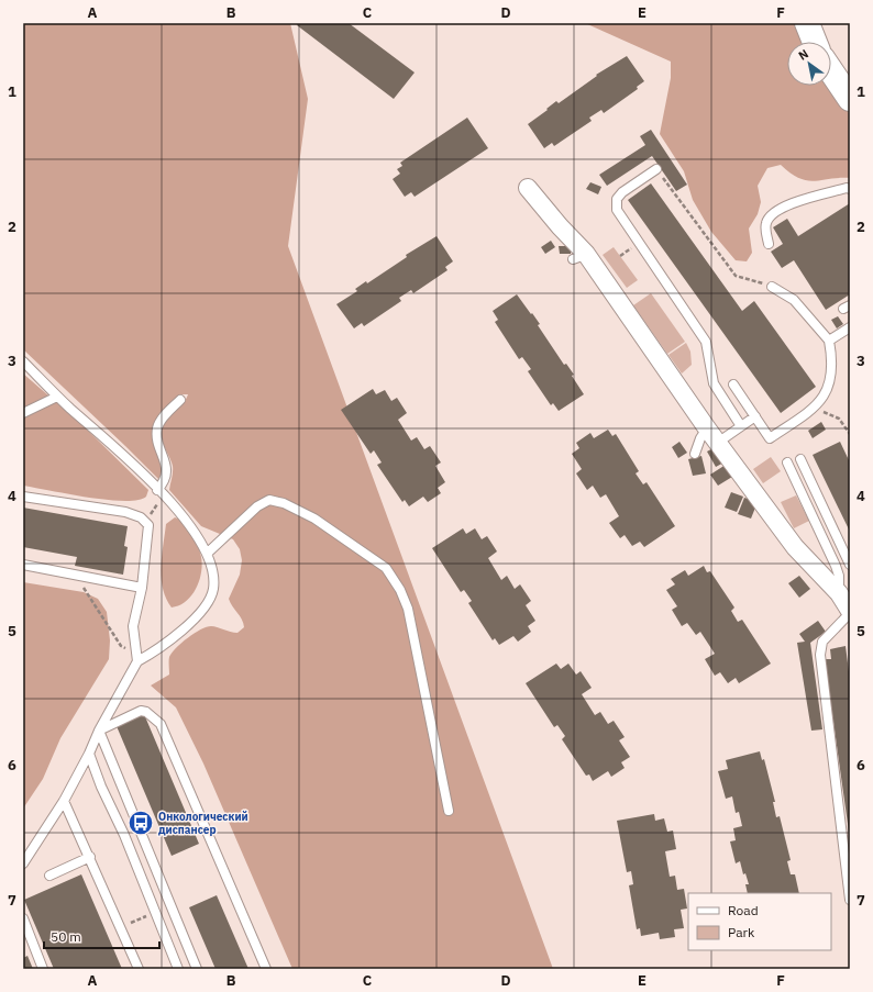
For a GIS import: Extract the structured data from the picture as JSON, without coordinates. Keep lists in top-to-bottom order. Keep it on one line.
{"places":{"bus stop":["Онкологический диспансер"]},"legend":["Road","Park"],"scale_bar":"50 m","north":"top left","grid":{"columns":["A","B","C","D","E","F"],"rows":["1","2","3","4","5","6","7"]}}
